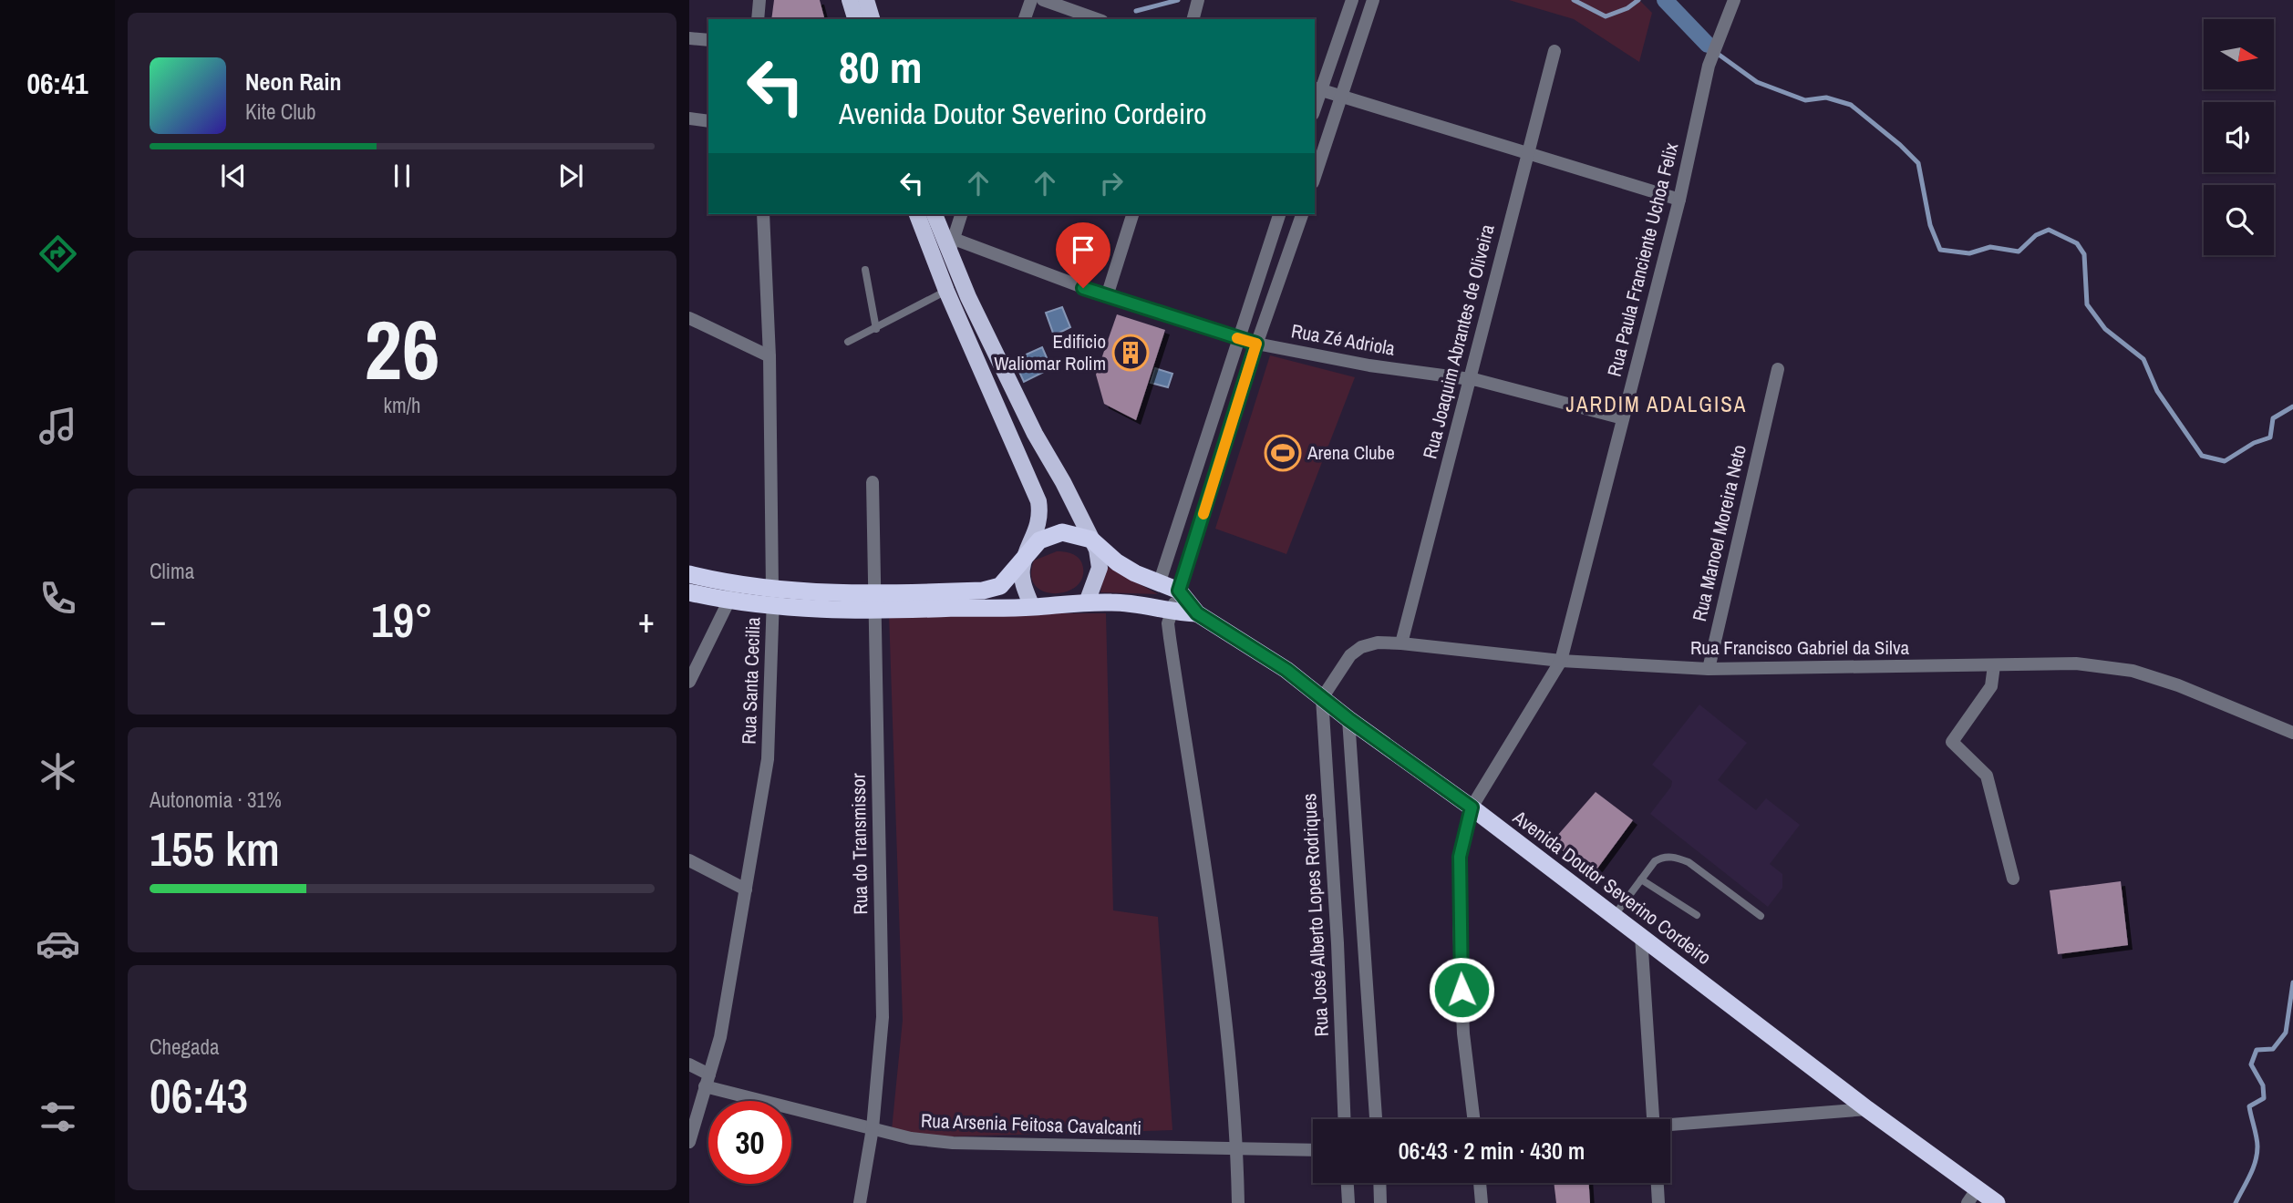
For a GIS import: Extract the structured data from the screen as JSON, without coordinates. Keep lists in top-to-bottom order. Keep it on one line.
{"streets":{"highway":["Avenida Doutor Severino Cordeiro"],"street":["Rua Paula Franciente Uchoa Felix","Rua Zé Adriola","Rua Joaquim Abrantes de Oliveira","Rua Manoel Moreira Neto","Rua Francisco Gabriel da Silva","Rua Santa Cecilia","Rua do Transmissor","Rua José Alberto Lopes Rodriques","Rua Arsenia Feitosa Cavalcanti"]},"crossings":[["Rua Paula Franciente Uchoa Felix","Rua Zé Adriola"],["Rua Paula Franciente Uchoa Felix","Rua Francisco Gabriel da Silva"],["Rua Paula Franciente Uchoa Felix","Avenida Doutor Severino Cordeiro"],["Rua Zé Adriola","Rua Joaquim Abrantes de Oliveira"],["Rua Joaquim Abrantes de Oliveira","Rua Francisco Gabriel da Silva"],["Rua Manoel Moreira Neto","Rua Francisco Gabriel da Silva"],["Rua Francisco Gabriel da Silva","Avenida Doutor Severino Cordeiro"],["Rua Francisco Gabriel da Silva","Rua José Alberto Lopes Rodriques"],["Rua Santa Cecilia","Rua Arsenia Feitosa Cavalcanti"],["Rua do Transmissor","Rua Arsenia Feitosa Cavalcanti"],["Avenida Doutor Severino Cordeiro","Rua José Alberto Lopes Rodriques"]],"districts":["JARDIM ADALGISA"],"places":{"building":["Edificio Waliomar Rolim"],"sports":["Arena Clube"]},"north":"right","page":{"tabs":"06:41","turn":["80 m","Avenida Doutor Severino Cordeiro"],"song":["Neon Rain","Kite Club"],"tile":[["26","km/h"],"Clima",["Autonomia · 31%","155 km"],["Chegada","06:43"]],"heat":["−","19°","+"],"limit":"30","trip":"06:43 · 2 min · 430 m"}}
